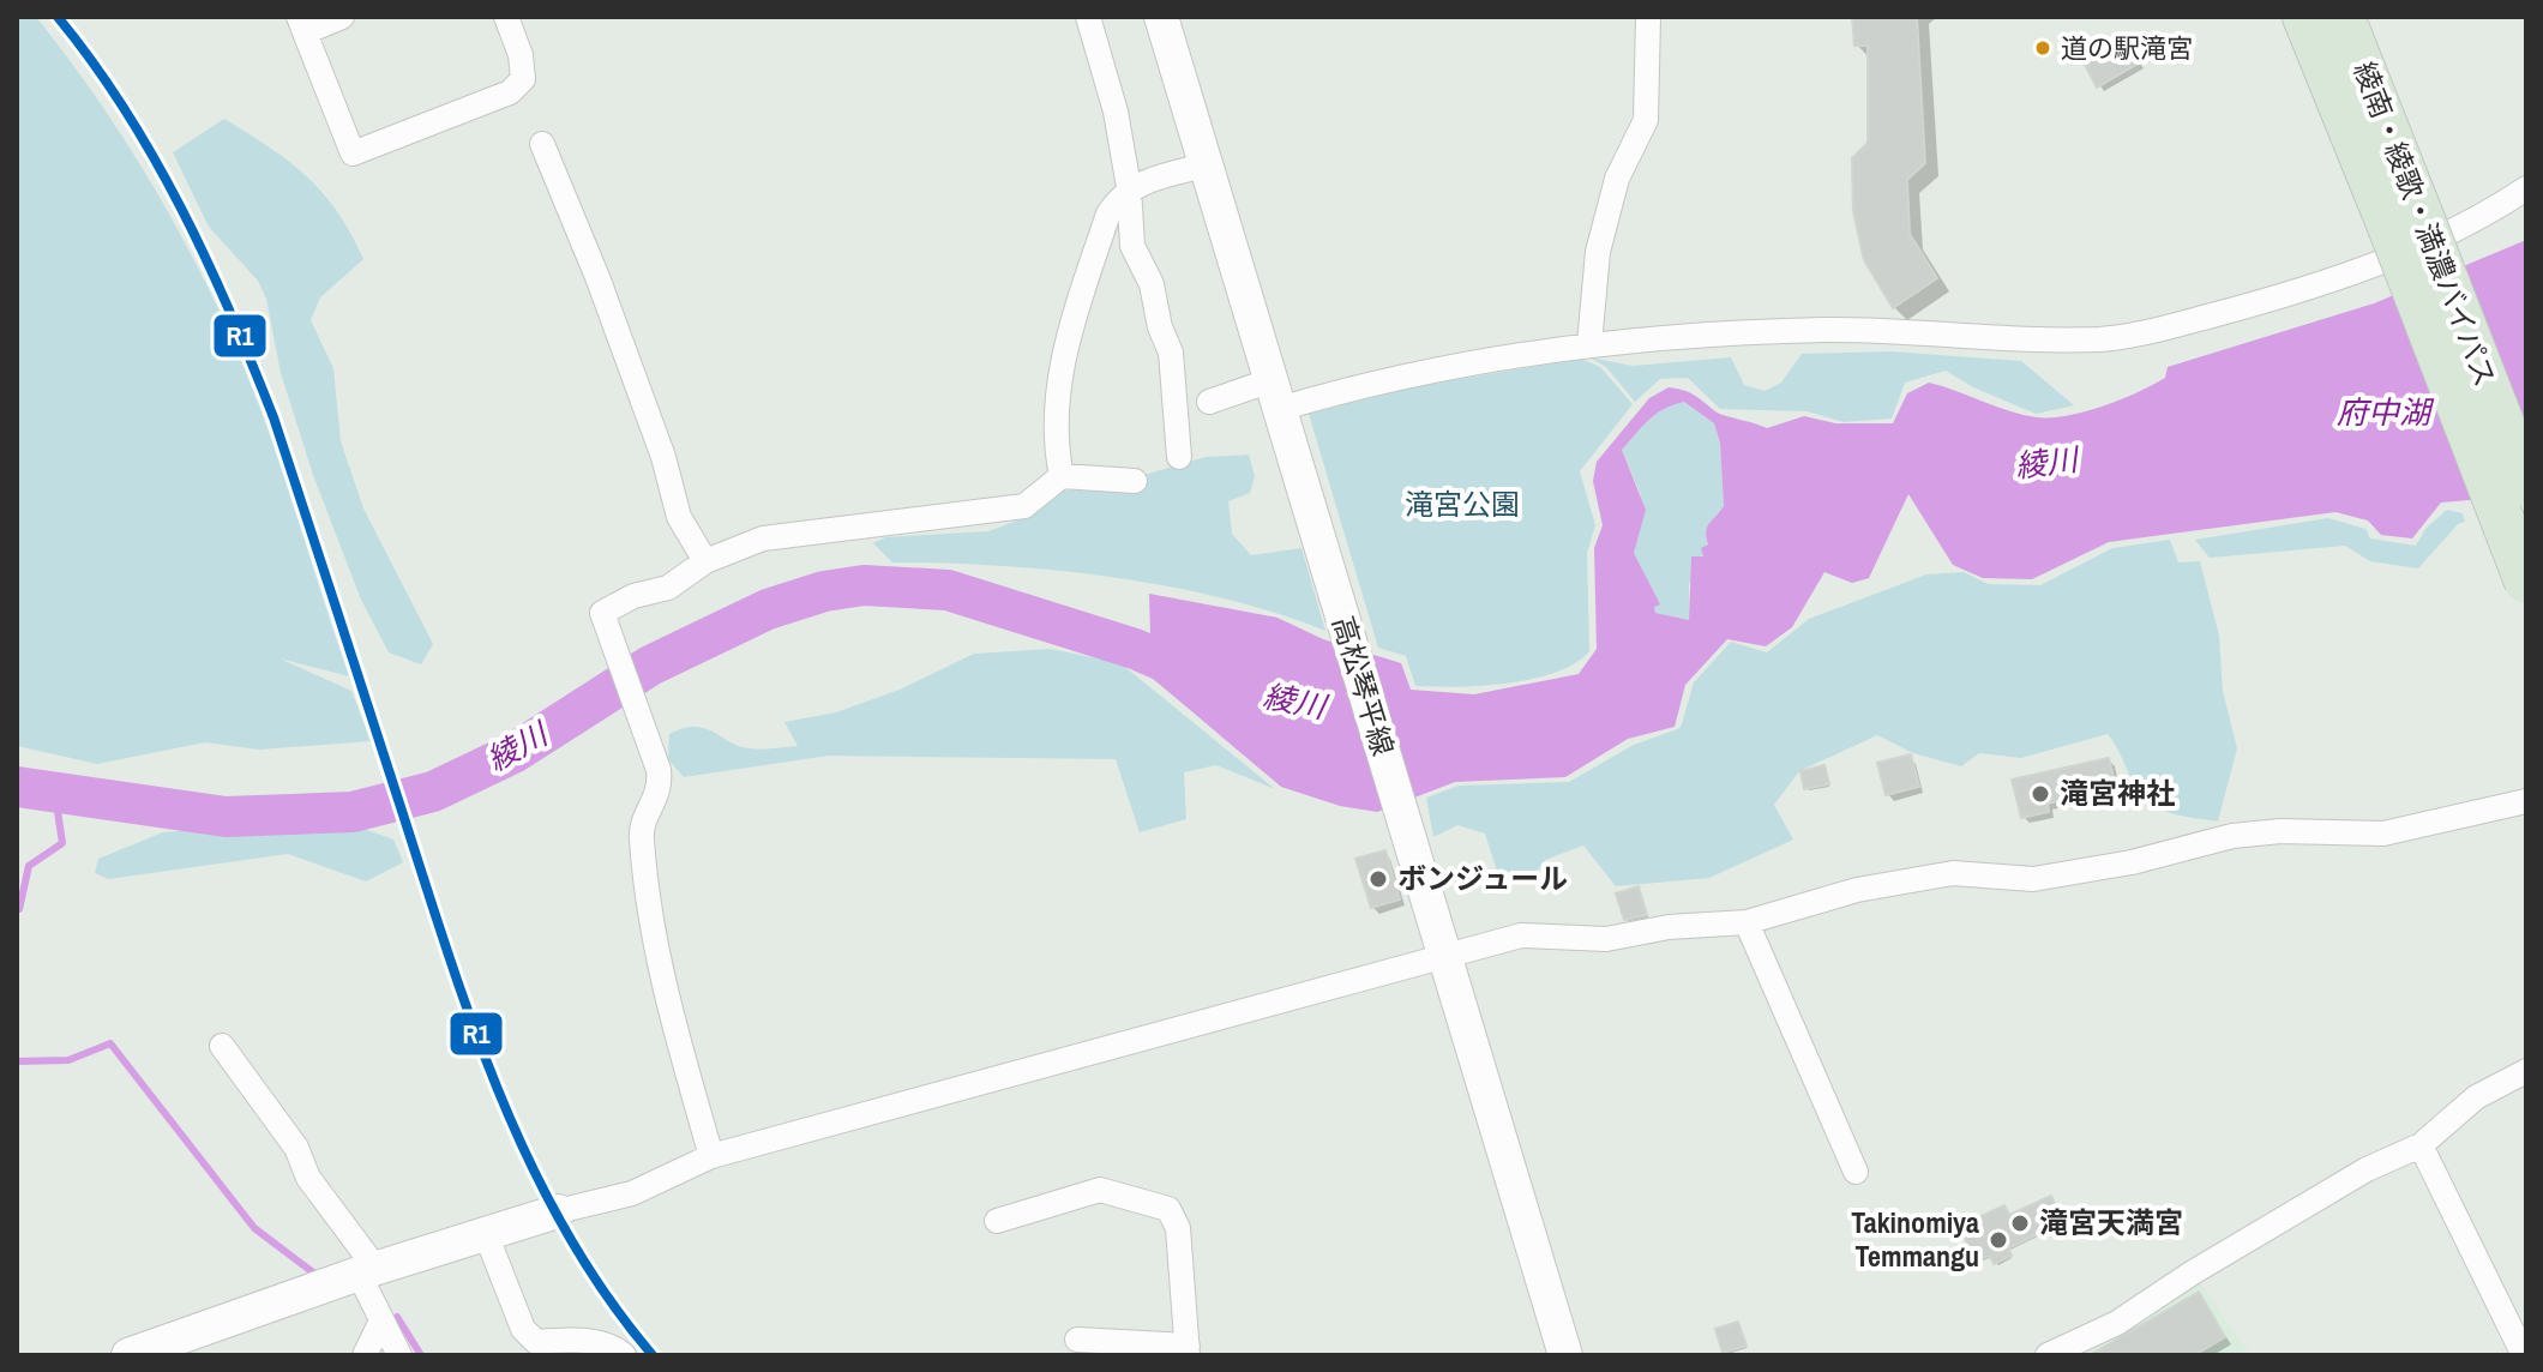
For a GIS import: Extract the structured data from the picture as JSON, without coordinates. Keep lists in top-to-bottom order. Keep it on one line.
{"streets":{"highway":["綾南・綾歌・満濃バイパス"],"main road":["高松琴平線"]},"water":["府中湖","綾川"],"parks":["滝宮公園"],"places":["道の駅滝宮","滝宮神社","ボンジュール","滝宮天満宮","Takinomiya Temmangu"],"lines":["transit line R1"]}
